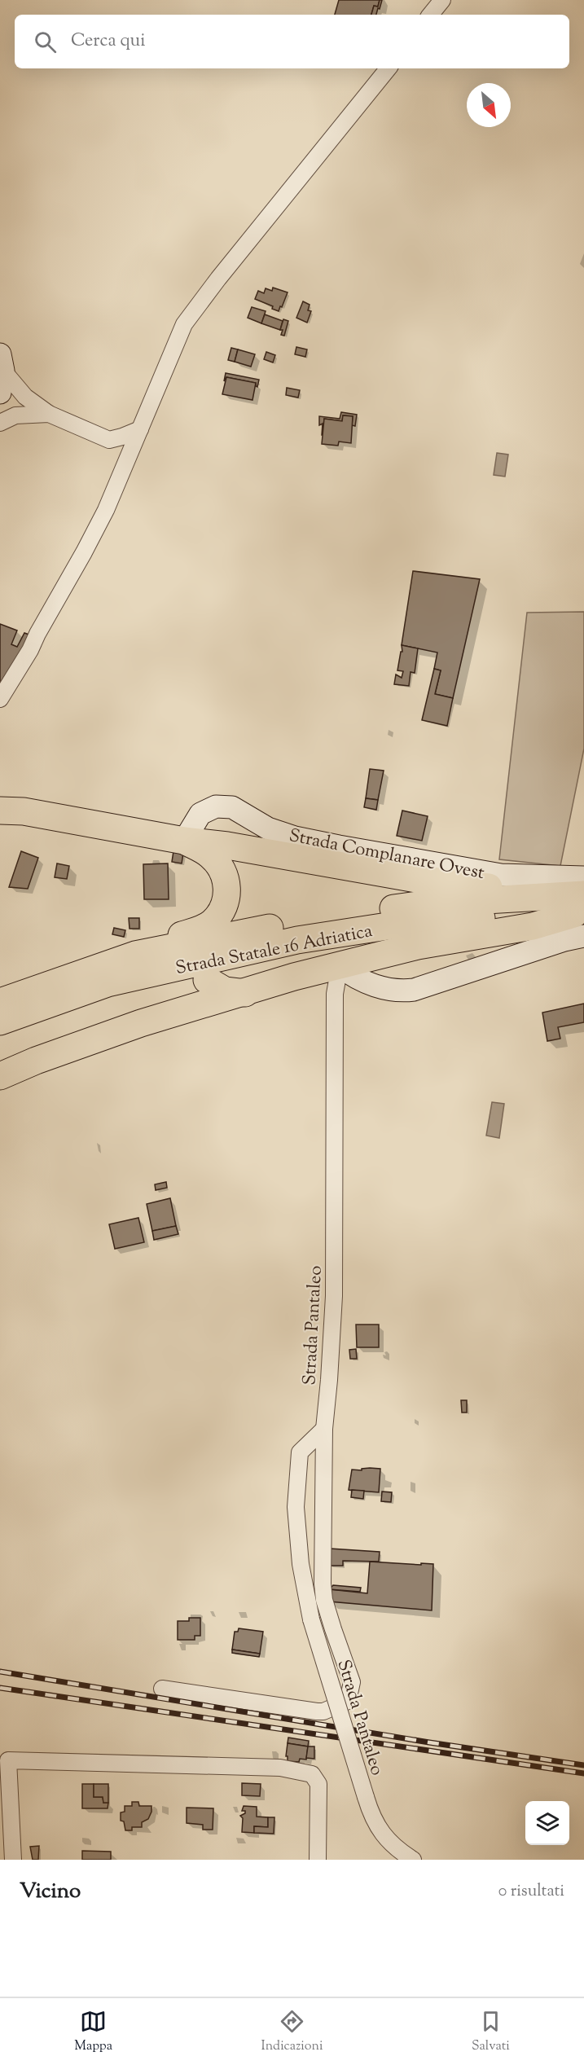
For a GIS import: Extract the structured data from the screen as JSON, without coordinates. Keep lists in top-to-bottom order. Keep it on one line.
{"streets":{"highway":["Strada Statale 16 Adriatica"],"street":["Strada Complanare Ovest","Strada Pantaleo"]},"crossings":[["Strada Complanare Ovest","Strada Statale 16 Adriatica"]],"north":"bottom right","page":{"search":"Cerca qui","heading":["Vicino","0 risultati"],"nav":["Mappa","Indicazioni","Salvati"]}}
